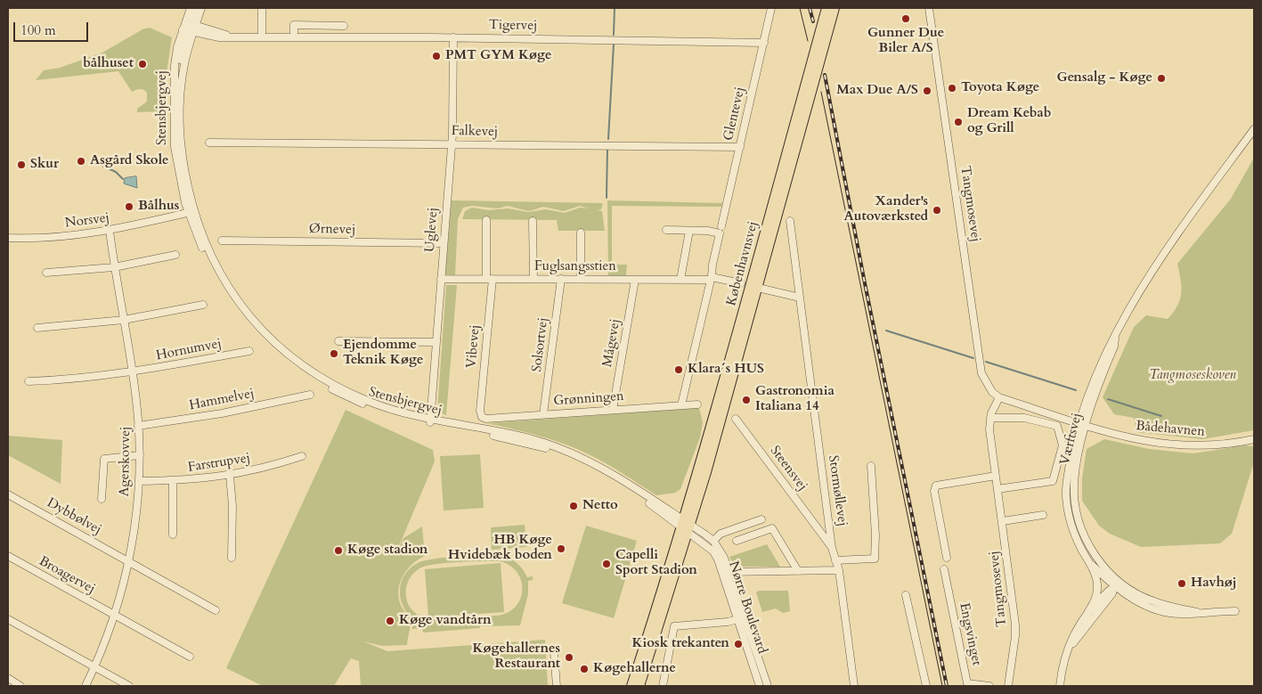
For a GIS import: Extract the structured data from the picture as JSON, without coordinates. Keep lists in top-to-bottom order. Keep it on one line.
{"streets":{"main road":["Københavnsvej"],"street":["Tigervej","Stensbjergvej","Glentevej","Falkevej","Tangmosevej","Norsvej","Ørnevej","Uglevej","Fuglsangsstien","Mågevej","Solsortvej","Vibevej","Hornumvej","Grønningen","Hammelvej","Bådehavnen","Værftsvej","Agerskovvej","Farstrupvej","Steensvej","Stormøllevej","Dybbølvej","Broagervej","Nørre Boulevard","Engsvinget"]},"crossings":[["Tigervej","Stensbjergvej"],["Tigervej","Glentevej"],["Tigervej","Uglevej"],["Stensbjergvej","Norsvej"],["Stensbjergvej","Uglevej"],["Stensbjergvej","Københavnsvej"],["Stensbjergvej","Nørre Boulevard"],["Glentevej","Falkevej"],["Glentevej","Fuglsangsstien"],["Glentevej","Grønningen"],["Falkevej","Uglevej"],["Norsvej","Agerskovvej"],["Ørnevej","Uglevej"],["Uglevej","Fuglsangsstien"],["Københavnsvej","Nørre Boulevard"],["Fuglsangsstien","Mågevej"],["Fuglsangsstien","Solsortvej"],["Fuglsangsstien","Vibevej"],["Mågevej","Grønningen"],["Solsortvej","Grønningen"],["Vibevej","Grønningen"],["Hornumvej","Agerskovvej"],["Hammelvej","Agerskovvej"],["Bådehavnen","Værftsvej"],["Agerskovvej","Farstrupvej"],["Agerskovvej","Dybbølvej"],["Agerskovvej","Broagervej"],["Steensvej","Stormøllevej"]],"parks":["Tangmoseskoven"],"places":["Gunner Due Biler A/S","PMT GYM Køge","bålhuset","Gensalg - Køge","Toyota Køge","Max Due A/S","Dream Kebab og Grill","Asgård Skole","Skur","Bålhus","Xander's Autoværksted","Ejendomme Teknik Køge","Klara´s HUS","Gastronomia Italiana 14","Netto","HB Køge Hvidebæk boden","Køge stadion","Capelli Sport Stadion","Havhøj","Køge vandtårn","Kiosk trekanten","Køgehallernes Restaurant","Køgehallerne"],"scale_bar":"100 m"}
